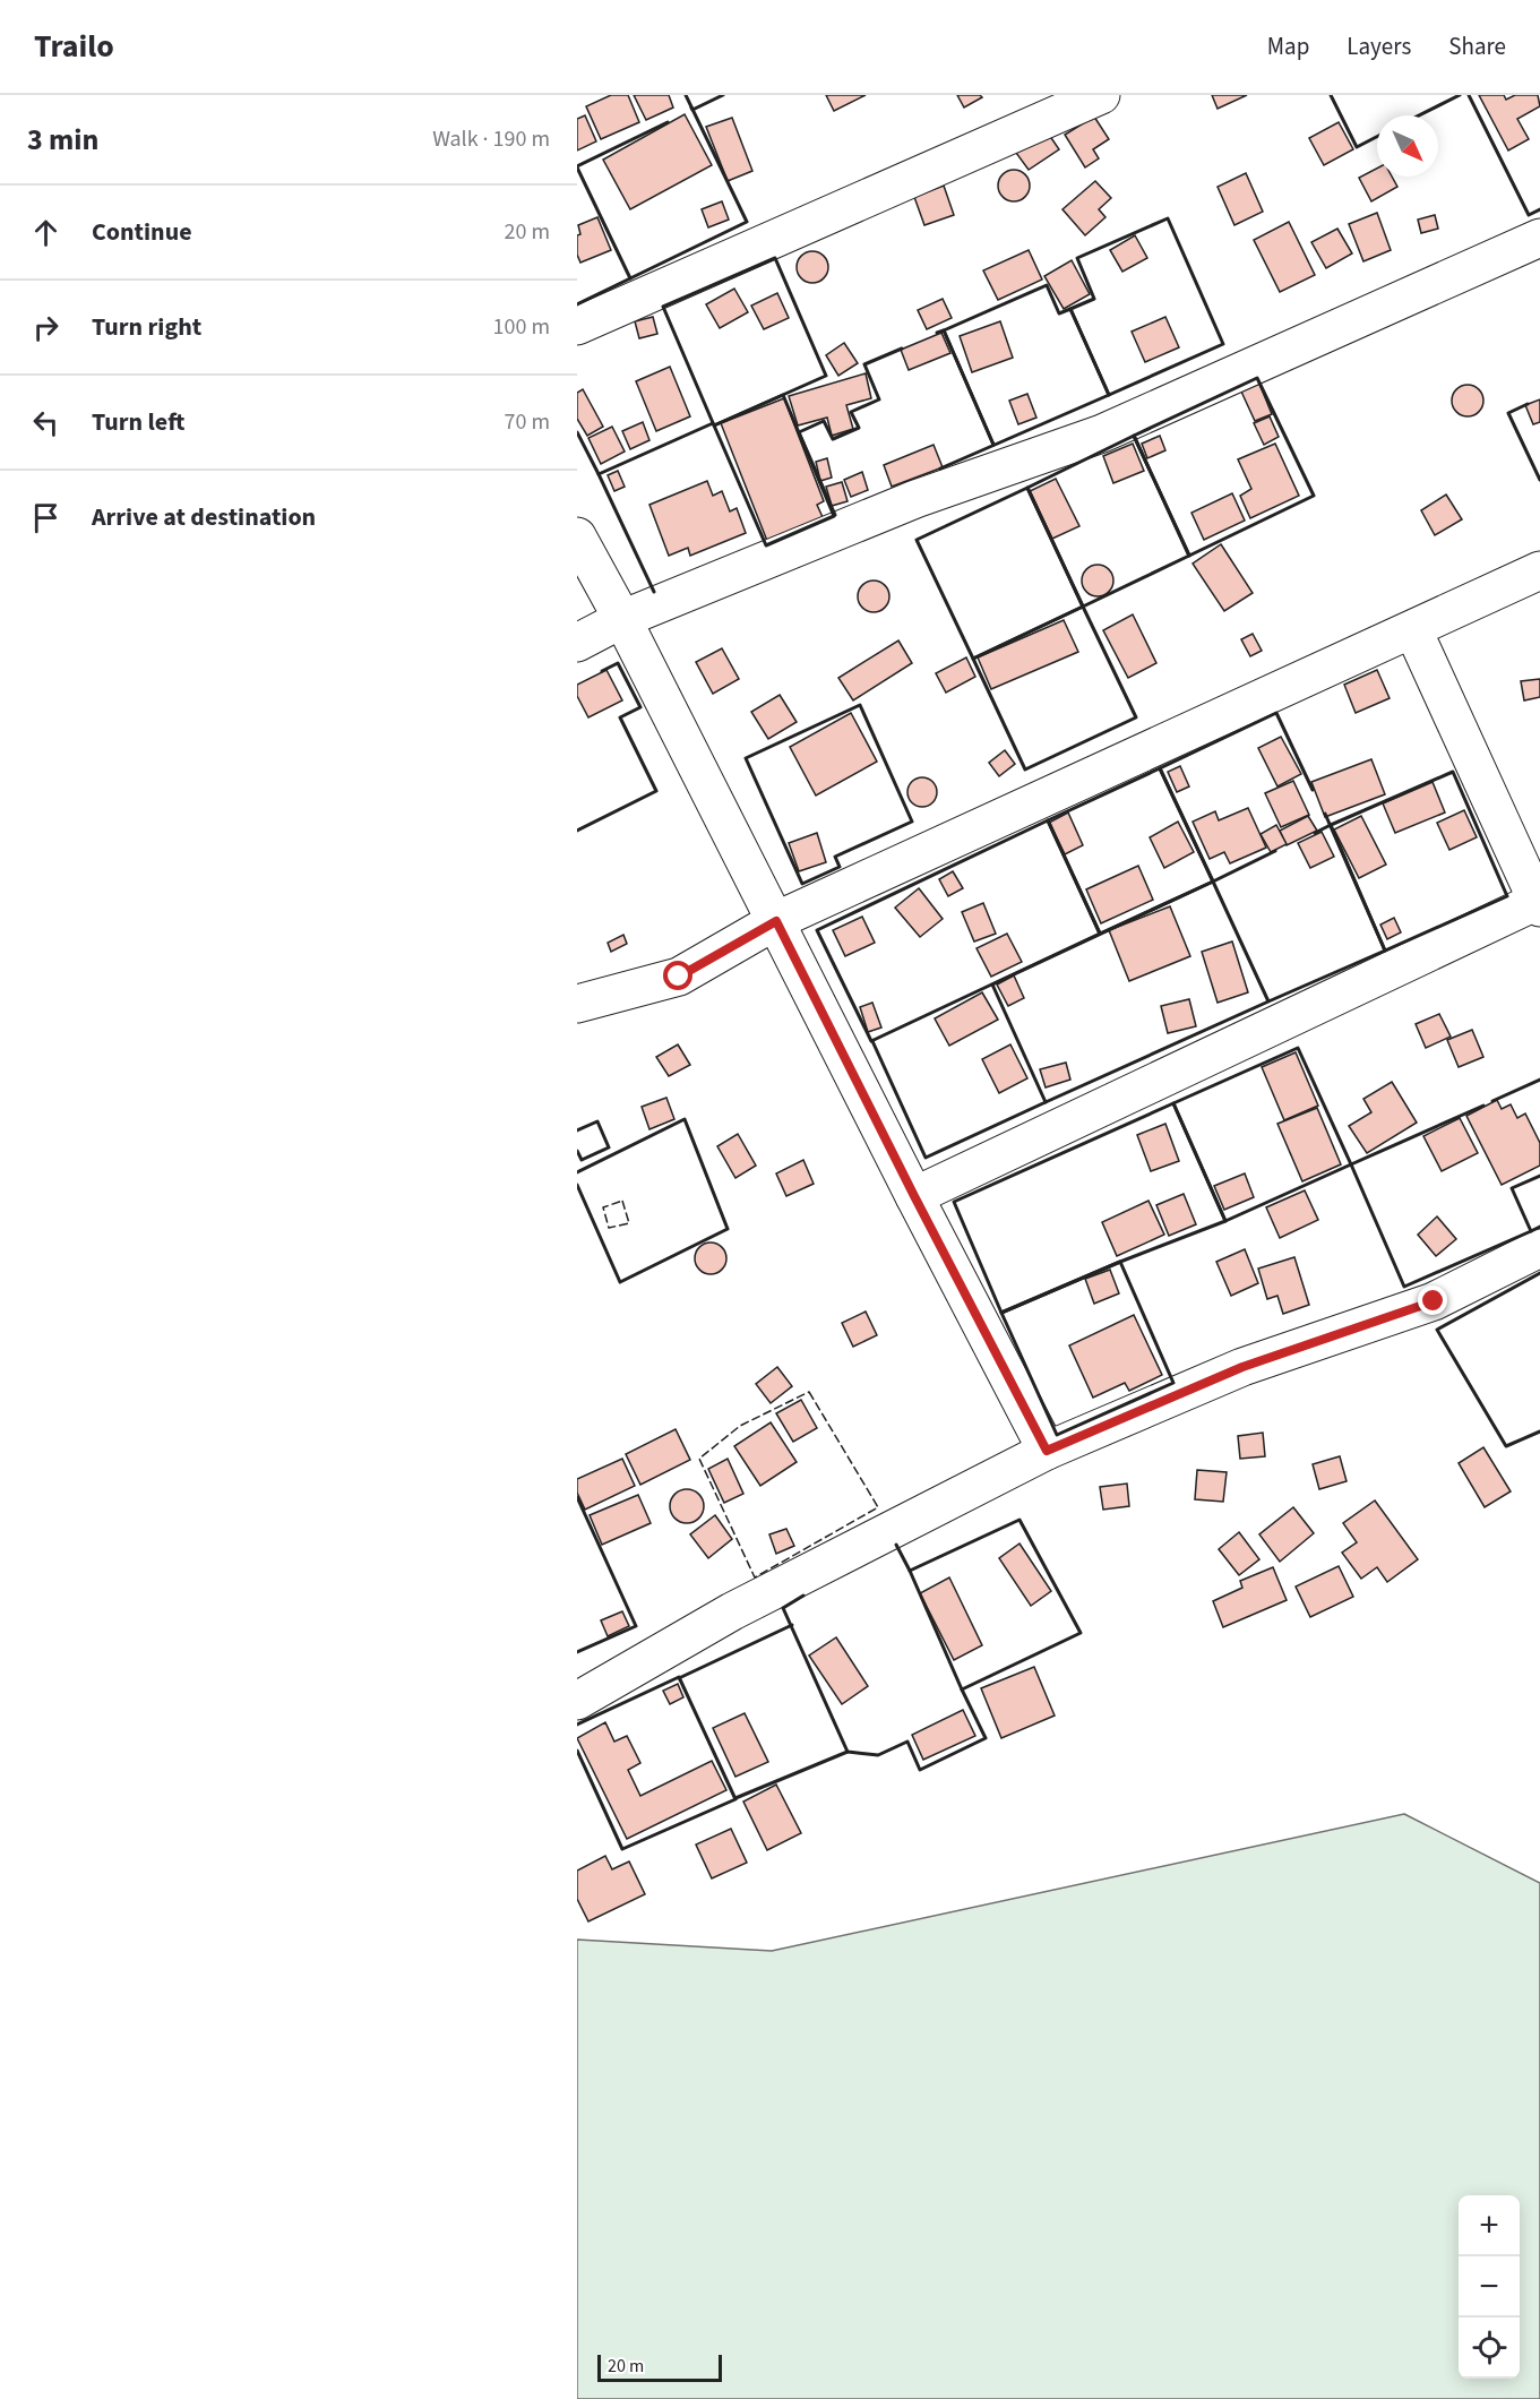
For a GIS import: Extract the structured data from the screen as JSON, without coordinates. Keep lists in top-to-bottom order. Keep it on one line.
{"scale_bar":"20 m","north":"bottom right","page":{"header":"Trailo","nav":["Map","Layers","Share"],"heading":["3 min","Walk · 190 m"],"list":[["Continue","20 m"],["Turn right","100 m"],["Turn left","70 m"],"Arrive at destination"],"map_buttons":["+","−"],"scale":"20 m"}}
